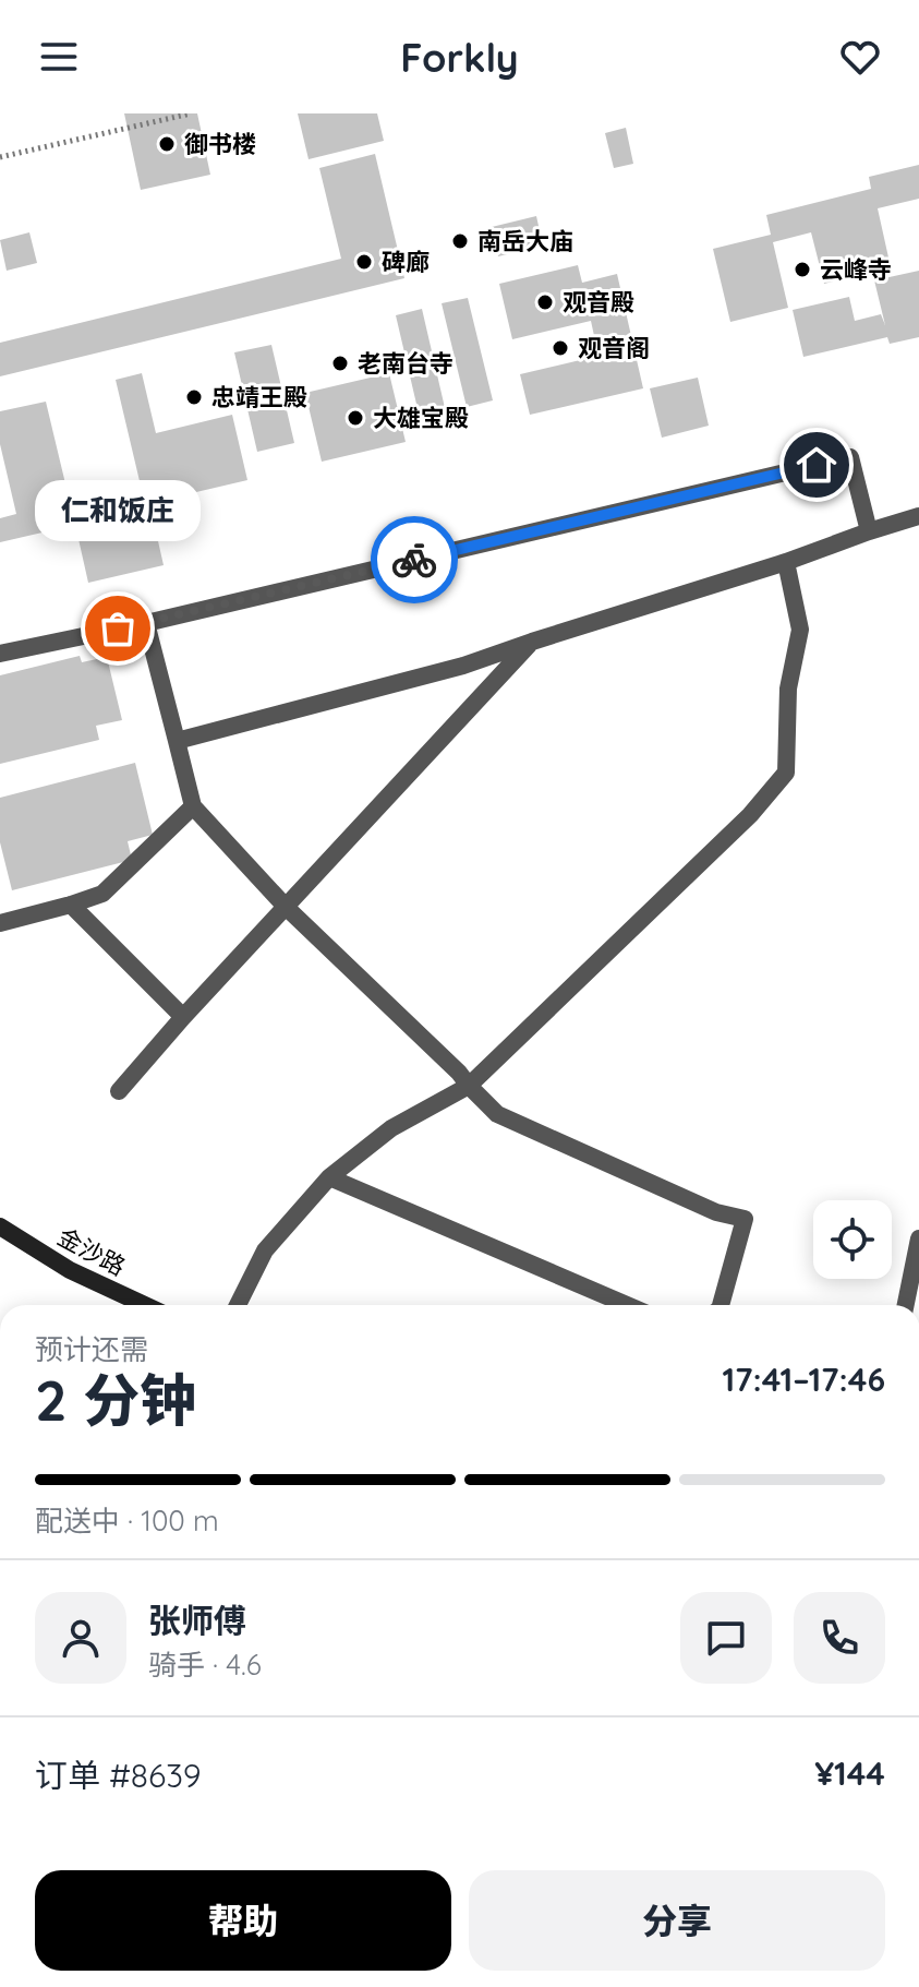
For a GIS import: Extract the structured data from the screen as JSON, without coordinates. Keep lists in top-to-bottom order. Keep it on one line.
{"streets":{"main road":["金沙路"]},"places":["御书楼","南岳大庙","碑廊","云峰寺","观音殿","观音阁","老南台寺","忠靖王殿","大雄宝殿","仁和饭庄"],"page":{"header":"Forkly","bubble":"仁和饭庄","heading":["2 分钟","预计还需","17:41–17:46"],"panel":["张师傅","骑手 · 4.6","订单 #8639","¥144"],"bar":"配送中 · 100 m","buttons":["帮助","分享"]}}
